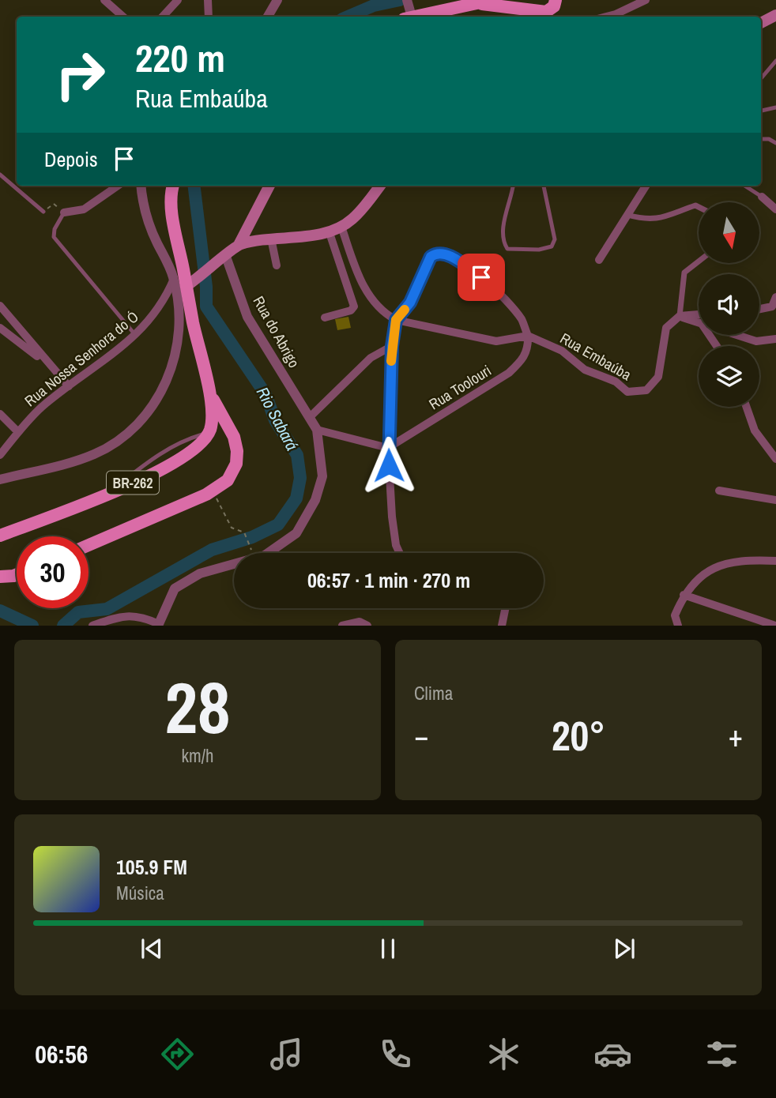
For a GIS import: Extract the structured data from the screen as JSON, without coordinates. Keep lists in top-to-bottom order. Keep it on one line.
{"streets":{"main road":["BR-262"],"street":["Rua do Abrigo","Rua Embaúba","Rua Nossa Senhora do Ó","Rua Toolouri"]},"crossings":[["Rua Embaúba","Rua Toolouri"]],"water":["Rio Sabará"],"north":"bottom","page":{"turn":["220 m","Rua Embaúba"],"then":"Depois","limit":"30","trip":"06:57 · 1 min · 270 m","tile":[["28","km/h"],"Clima"],"heat":["−","20°","+"],"song":["105.9 FM","Música"],"tabs":"06:56"}}
